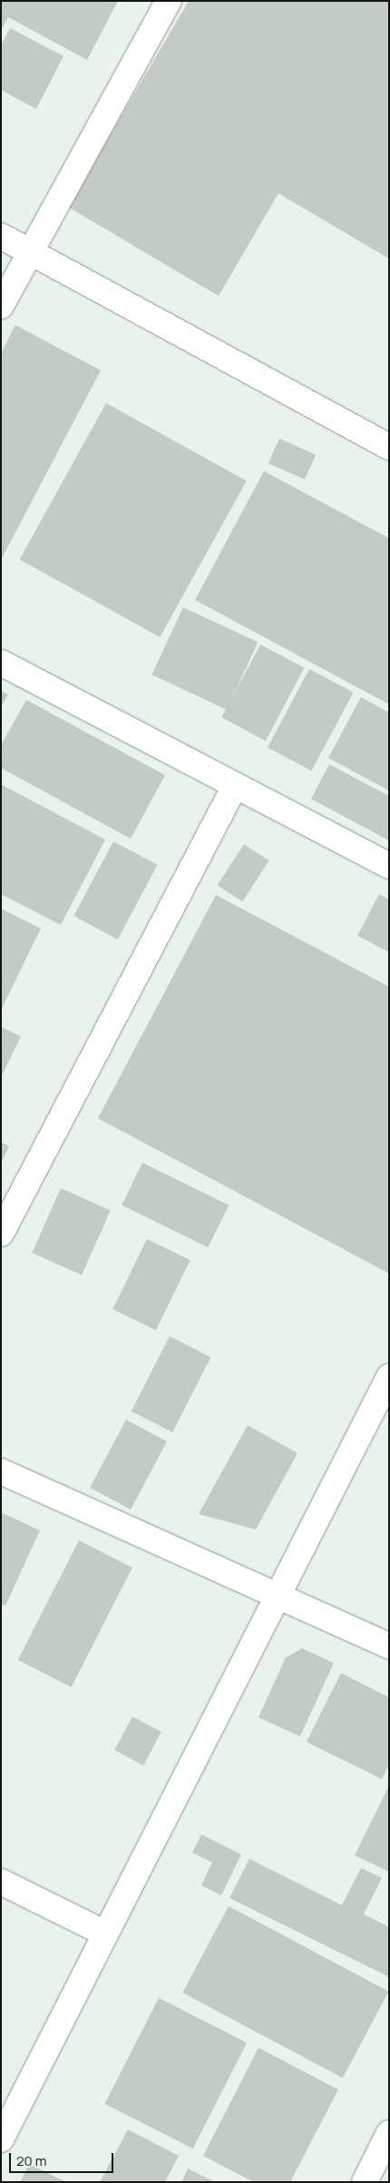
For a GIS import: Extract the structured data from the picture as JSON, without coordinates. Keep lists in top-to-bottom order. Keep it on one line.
{"scale_bar":"20 m"}
